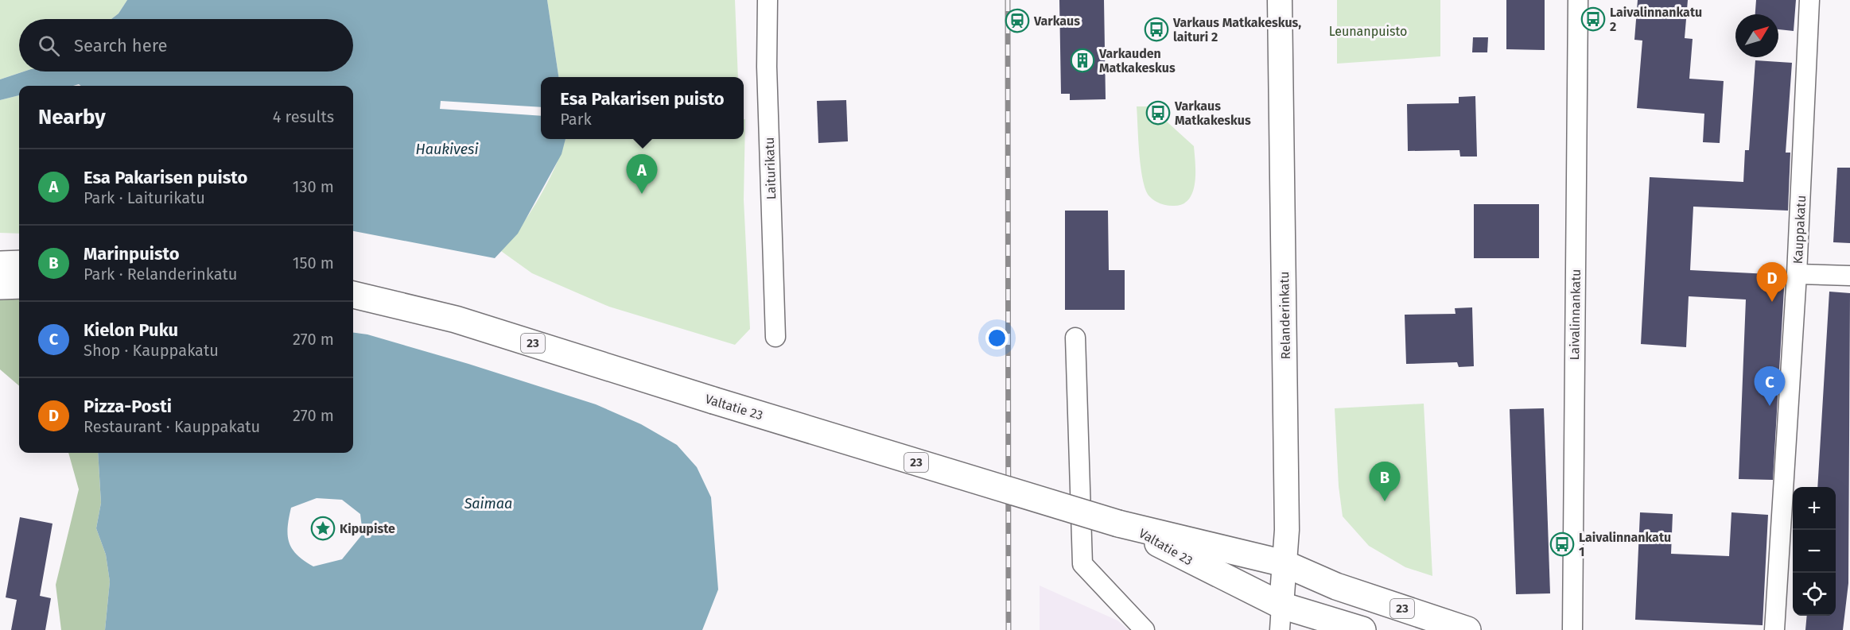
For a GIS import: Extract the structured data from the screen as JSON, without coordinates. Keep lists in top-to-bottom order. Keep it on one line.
{"streets":{"highway":["23","Valtatie 23"],"main road":["Relanderinkatu"],"street":["Laiturikatu","Kauppakatu","Laivalinnankatu"]},"crossings":[["Relanderinkatu","23"],["Relanderinkatu","Valtatie 23"],["23","Valtatie 23"]],"water":["Haukivesi","Saimaa"],"parks":["Leunanpuisto"],"places":{"bus stop":["Laivalinnankatu 2","Varkaus Matkakeskus, laituri 2","Varkaus Matkakeskus","Laivalinnankatu 1"],"station":["Varkaus"],"building":["Varkauden Matkakeskus"],"place":["Kipupiste"]},"north":"top right","page":{"search":"Search here","popup":["Esa Pakarisen puisto","Park"],"heading":["Nearby","4 results"],"list":[{"mark":"A","name":"Esa Pakarisen puisto","note":"Park · Laiturikatu","value":"130 m"},{"mark":"B","name":"Marinpuisto","note":"Park · Relanderinkatu","value":"150 m"},{"mark":"C","name":"Kielon Puku","note":"Shop · Kauppakatu","value":"270 m"},{"mark":"D","name":"Pizza-Posti","note":"Restaurant · Kauppakatu","value":"270 m"}],"pins":["A","D","C","B"],"map_buttons":["+","−"]}}
